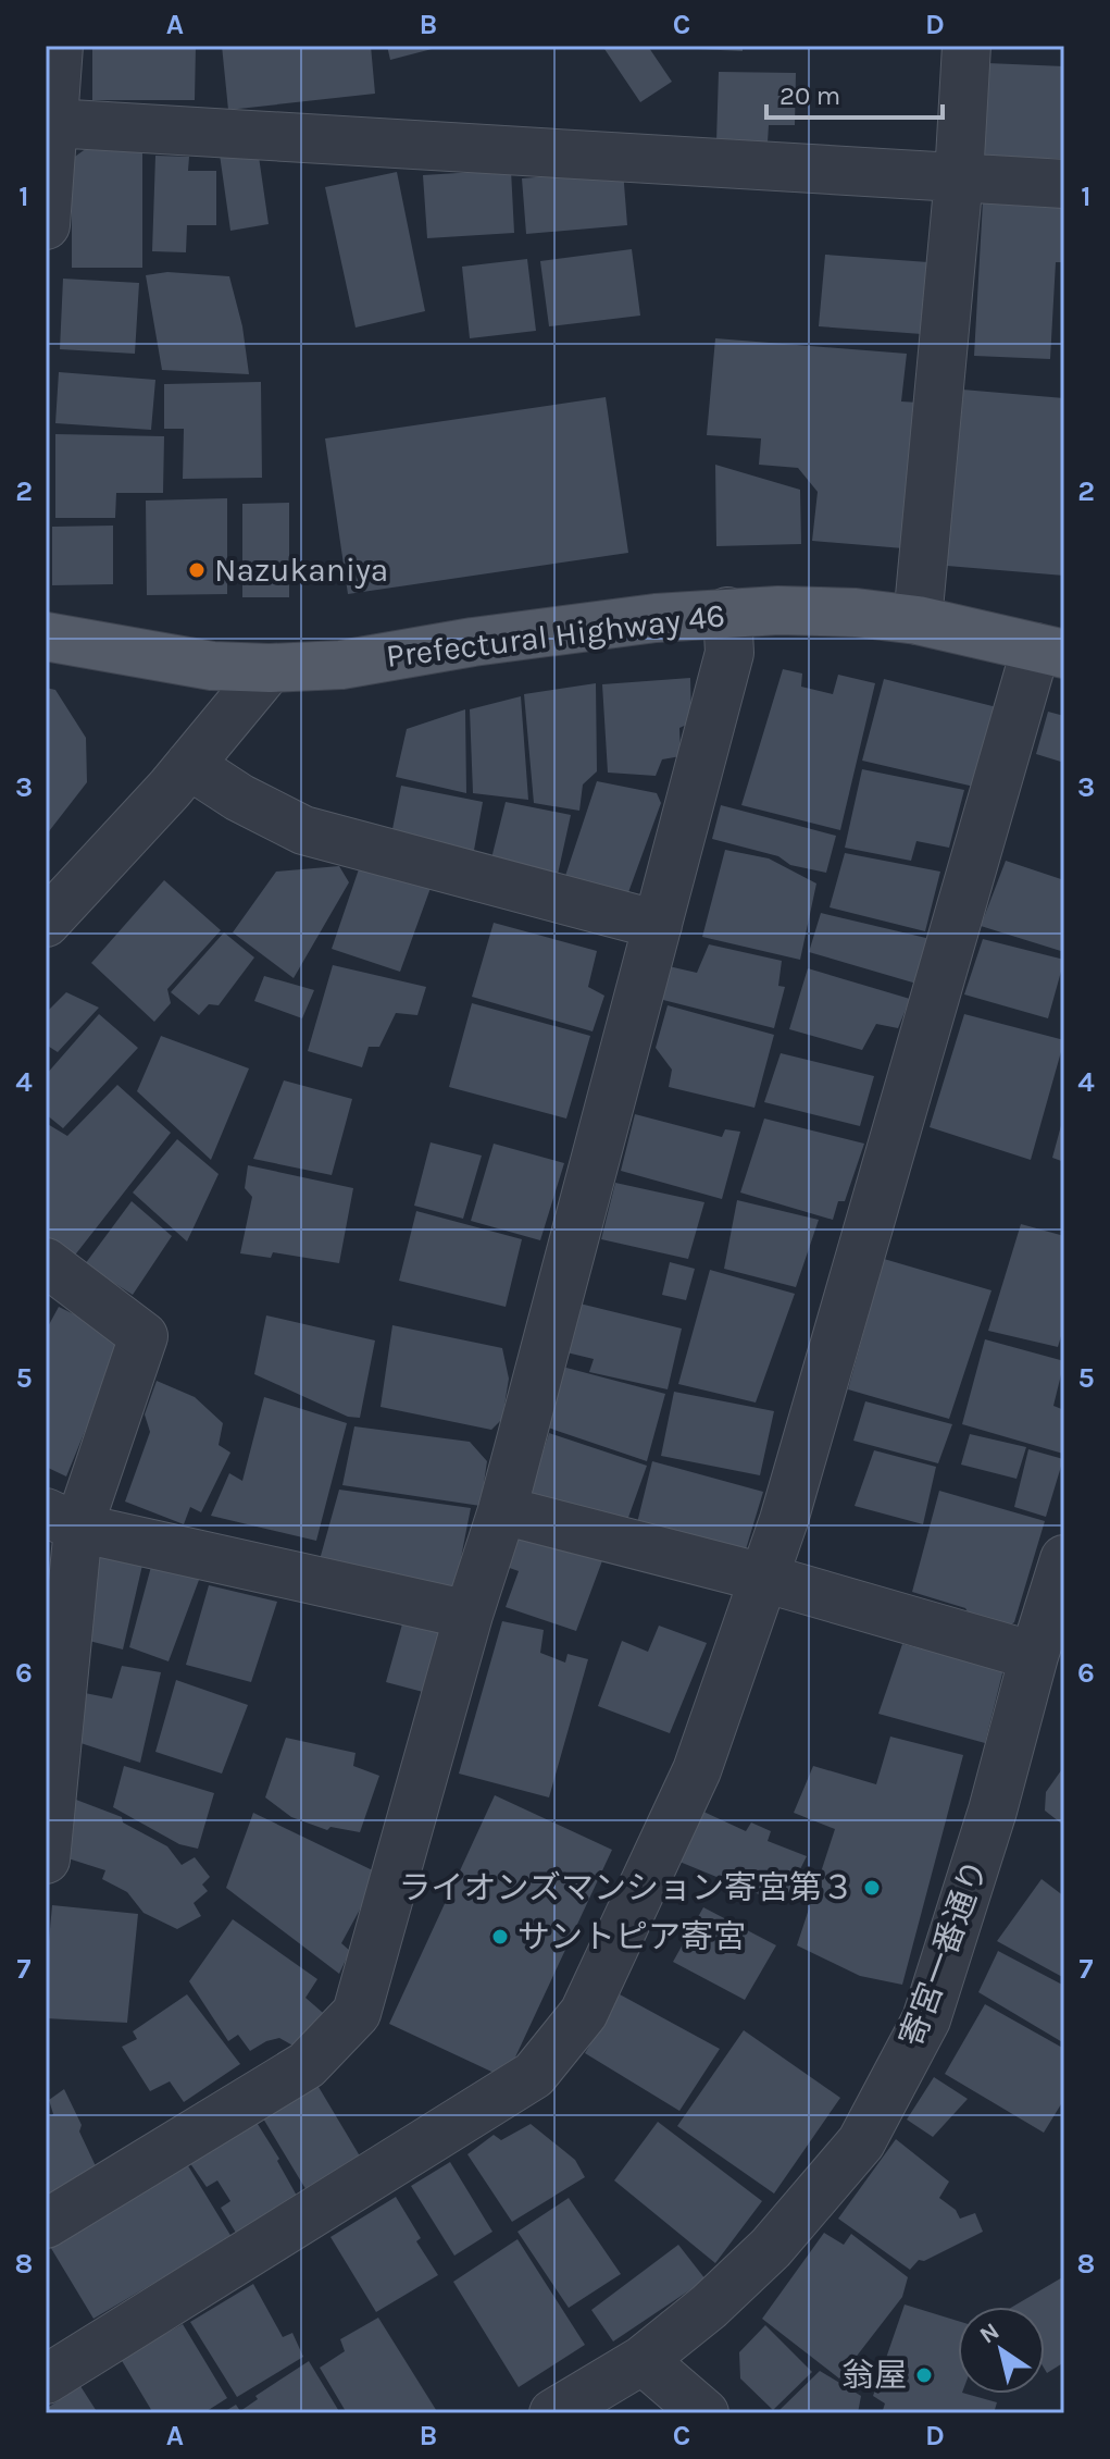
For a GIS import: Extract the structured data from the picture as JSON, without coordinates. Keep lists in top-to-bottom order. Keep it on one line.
{"streets":{"main road":["Prefectural Highway 46"],"street":["寄宮一番通り"]},"places":["Nazukaniya","ライオンズマンション寄宮第３","サントピア寄宮","翁屋"],"scale_bar":"20 m","north":"top left","grid":{"columns":["A","B","C","D"],"rows":["1","2","3","4","5","6","7","8"]}}
